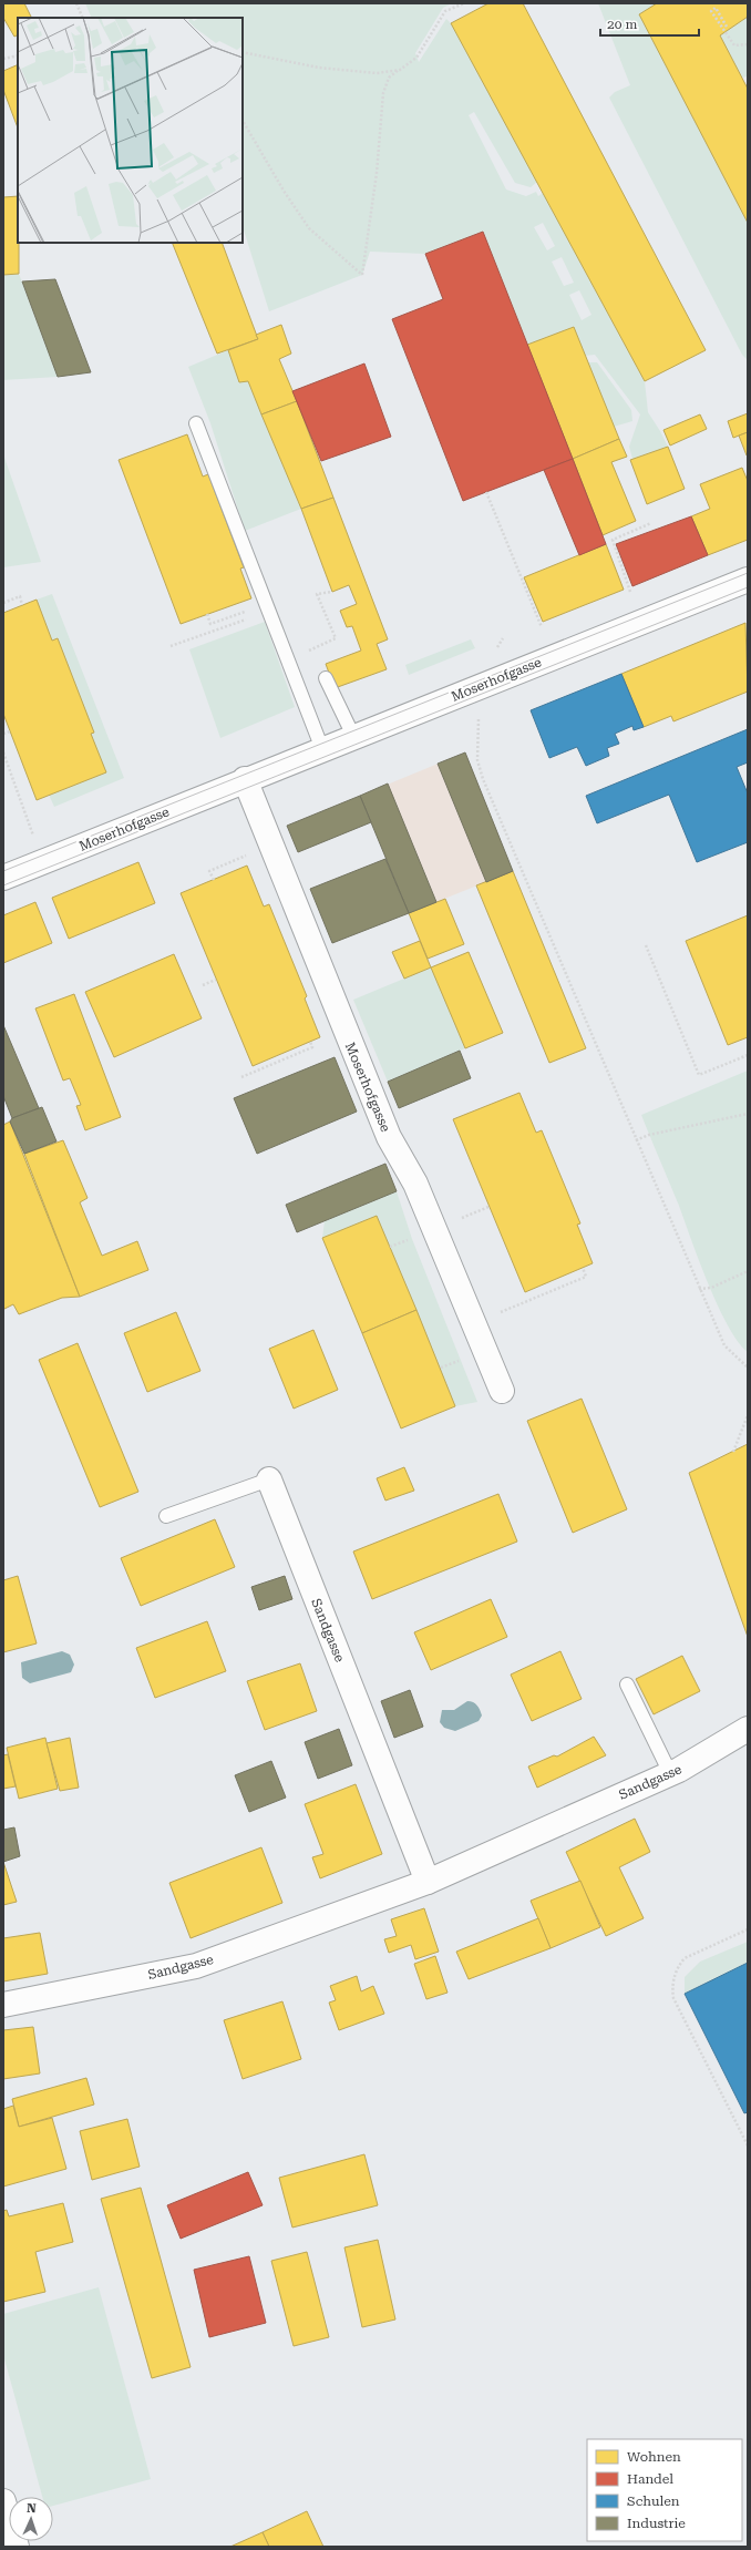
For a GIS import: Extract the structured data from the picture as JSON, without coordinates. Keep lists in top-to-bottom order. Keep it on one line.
{"streets":{"street":["Moserhofgasse","Sandgasse"]},"legend":["Wohnen","Handel","Schulen","Industrie"],"scale_bar":"20 m","north":"top"}
